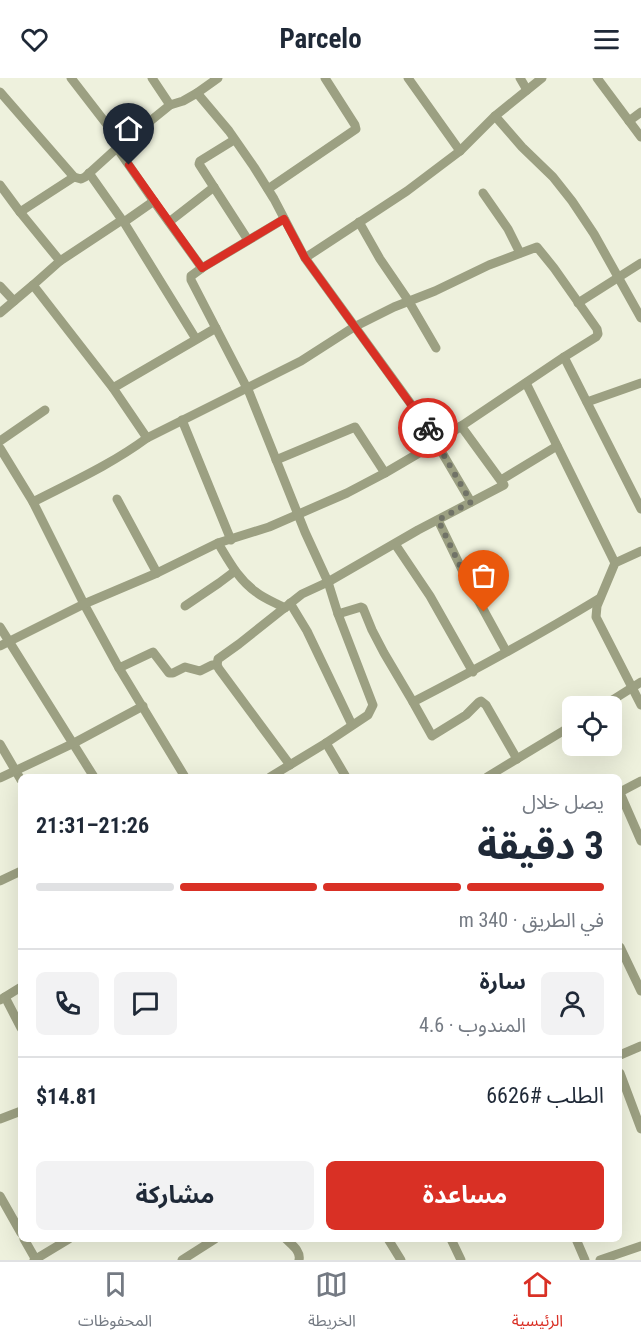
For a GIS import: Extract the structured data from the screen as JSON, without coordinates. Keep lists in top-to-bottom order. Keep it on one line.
{"page":{"header":"Parcelo","heading":["3 دقيقة","يصل خلال","21:26–21:31"],"panel":["سارة","المندوب · 4.6","الطلب #6626","$14.81"],"bar":"في الطريق · 340 m","buttons":["مساعدة","مشاركة"],"tabs":["الرئيسية","الخريطة","المحفوظات"]}}
